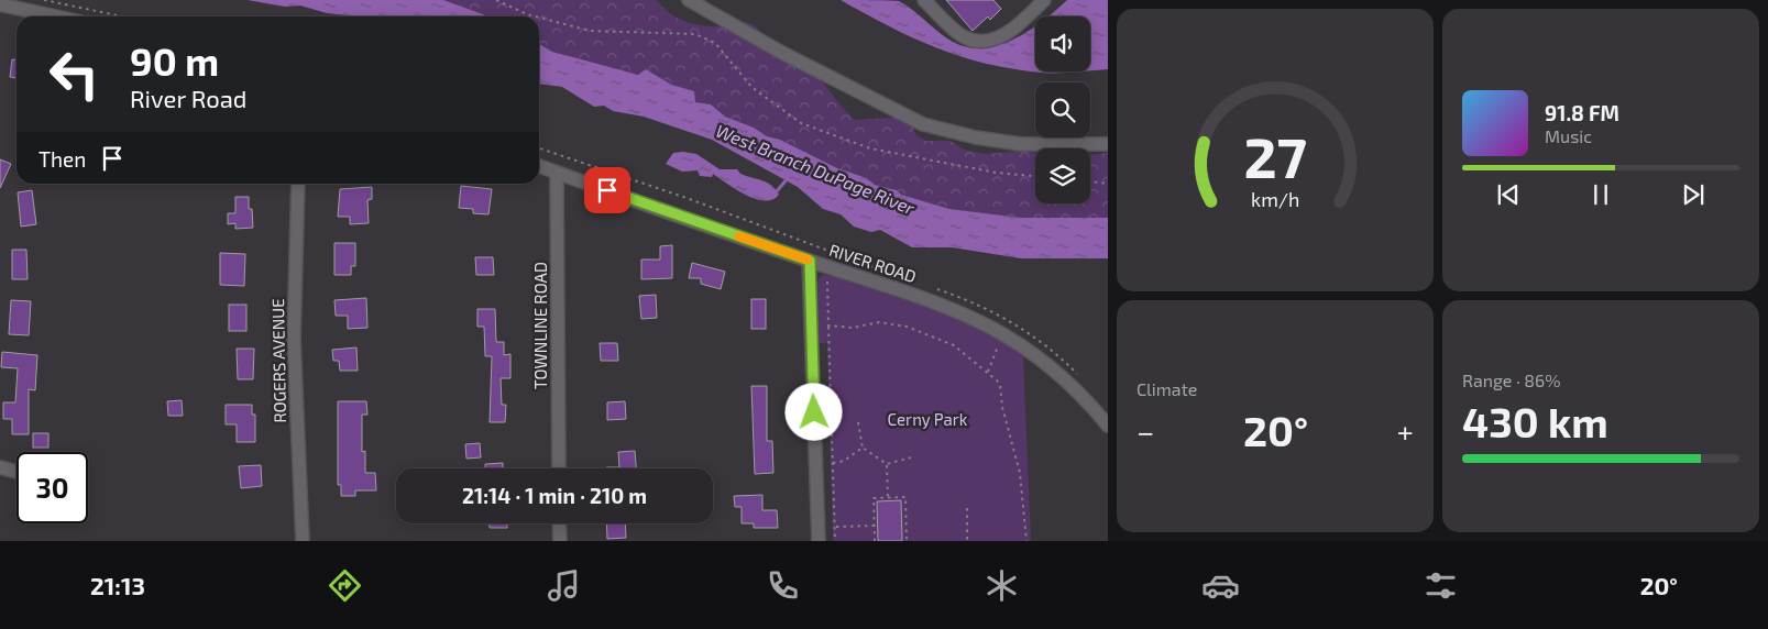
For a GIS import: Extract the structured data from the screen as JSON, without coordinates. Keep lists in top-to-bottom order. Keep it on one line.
{"streets":{"street":["RIVER ROAD","TOWNLINE ROAD","ROGERS AVENUE"]},"crossings":[["RIVER ROAD","TOWNLINE ROAD"]],"water":["West Branch DuPage River"],"parks":["Cerny Park"],"page":{"turn":["90 m","River Road"],"song":["91.8 FM","Music"],"then":"Then","tile":["Climate",["Range · 86%","430 km"]],"heat":["−","20°","+"],"limit":"30","trip":"21:14 · 1 min · 210 m","tabs":["21:13","20°"],"gauge":["27","km/h"]}}
